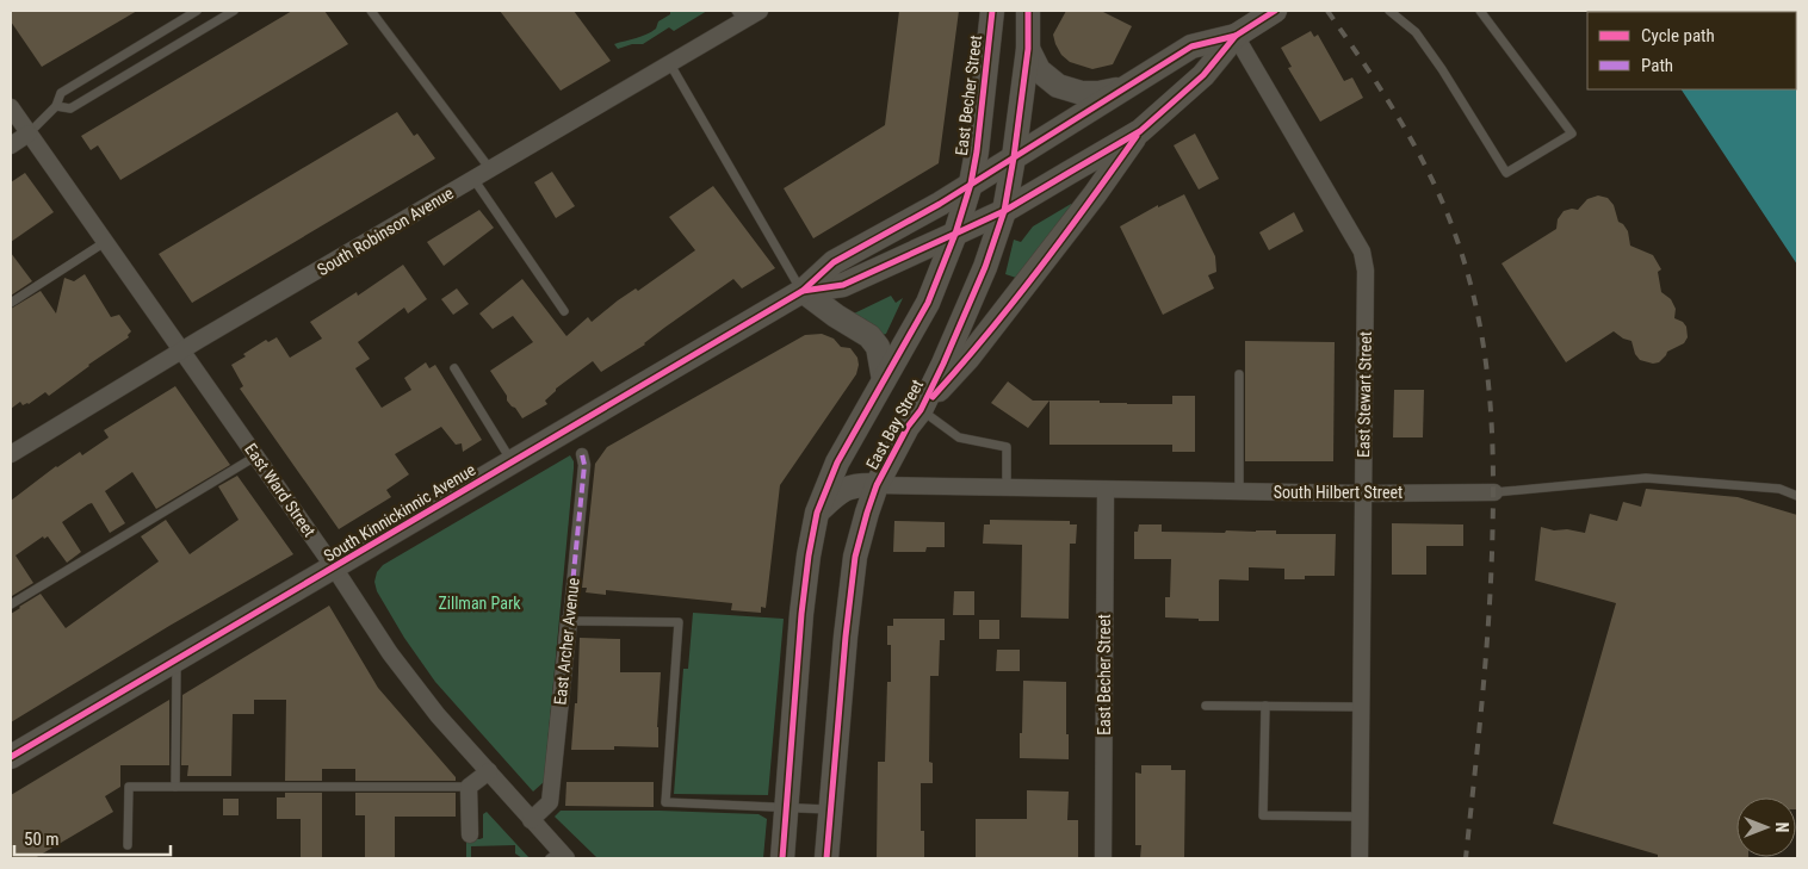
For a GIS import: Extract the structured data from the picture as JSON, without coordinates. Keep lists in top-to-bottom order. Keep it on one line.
{"streets":{"main road":["East Becher Street","East Bay Street","South Kinnickinnic Avenue"],"street":["South Robinson Avenue","East Stewart Street","East Ward Street","South Hilbert Street","East Archer Avenue"]},"crossings":[["East Becher Street","East Bay Street"],["East Becher Street","South Hilbert Street"],["East Becher Street","South Kinnickinnic Avenue"],["South Robinson Avenue","East Ward Street"],["East Stewart Street","South Hilbert Street"],["East Stewart Street","South Kinnickinnic Avenue"],["East Bay Street","South Hilbert Street"],["East Bay Street","South Kinnickinnic Avenue"],["East Ward Street","South Kinnickinnic Avenue"],["East Ward Street","East Archer Avenue"]],"parks":["Zillman Park"],"legend":["Cycle path","Path"],"scale_bar":"50 m","north":"right"}
